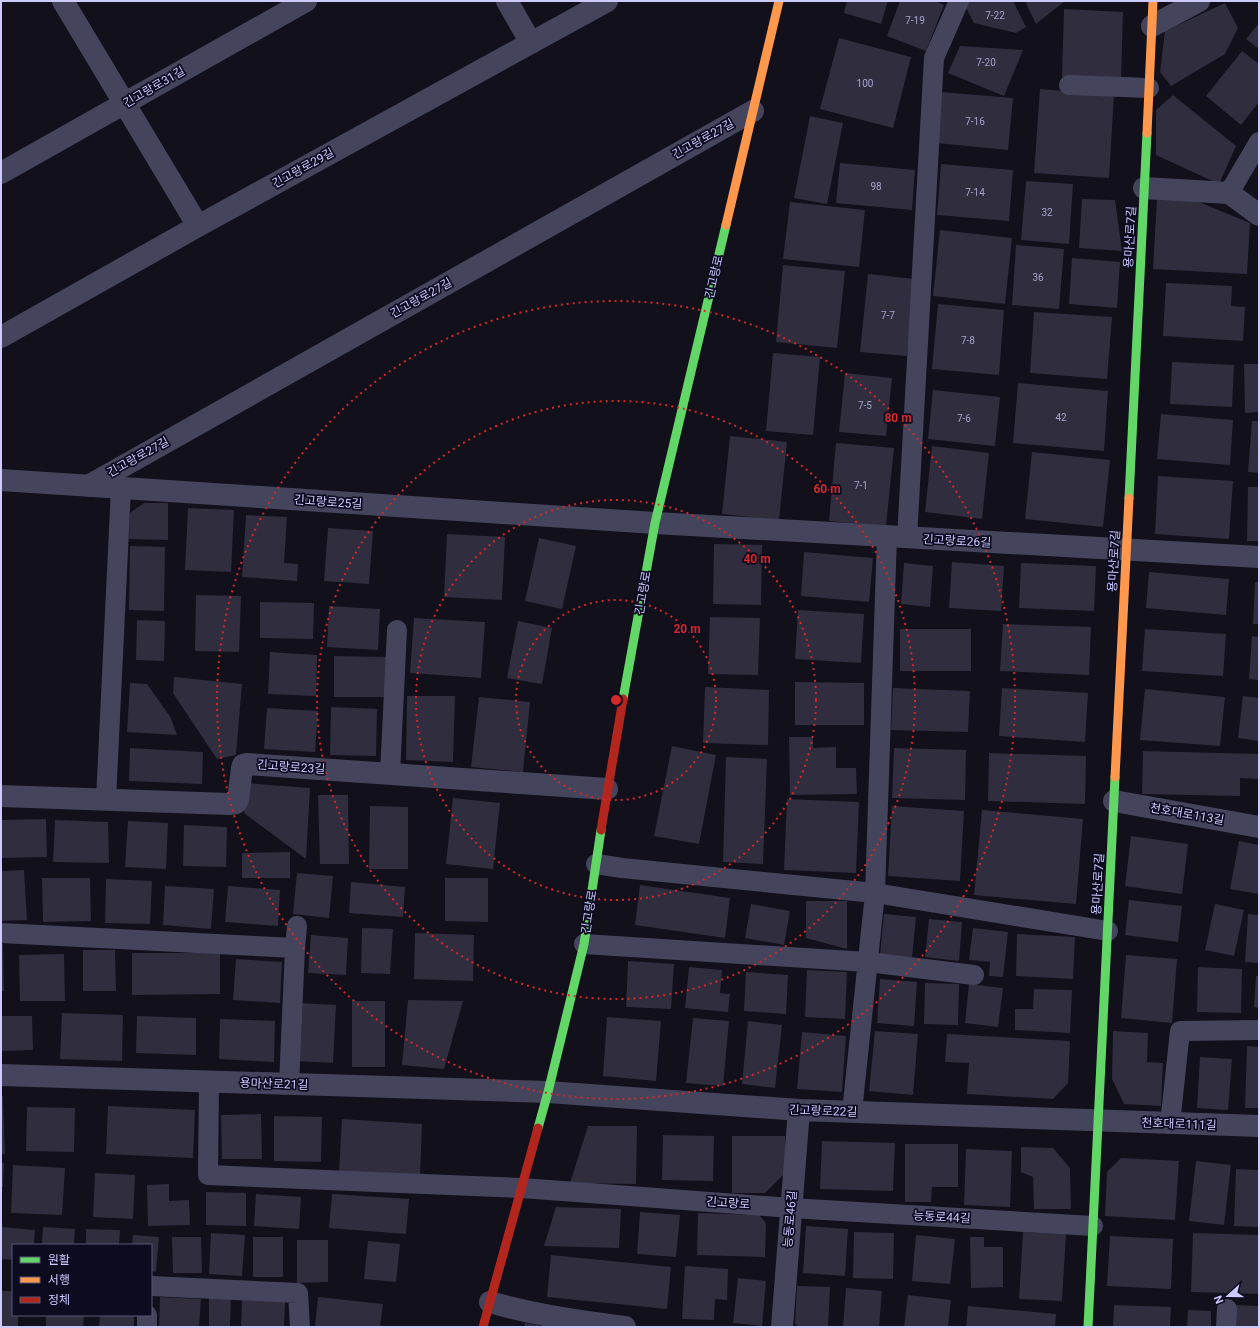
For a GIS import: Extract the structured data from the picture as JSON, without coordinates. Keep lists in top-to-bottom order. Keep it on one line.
{"streets":{"main road":["용마산로7길","긴고랑로"],"street":["긴고랑로31길","긴고랑로27길","긴고랑로29길","긴고랑로25길","긴고랑로26길","긴고랑로23길","천호대로113길","용마산로21길","긴고랑로22길","천호대로111길","능동로46길"],"lane":["능동로44길"]},"crossings":[["긴고랑로27길","긴고랑로"],["긴고랑로27길","긴고랑로25길"],["용마산로7길","긴고랑로26길"],["용마산로7길","천호대로113길"],["용마산로7길","긴고랑로22길"],["용마산로7길","천호대로111길"],["긴고랑로","긴고랑로25길"],["긴고랑로","긴고랑로26길"],["긴고랑로","긴고랑로23길"],["긴고랑로","용마산로21길"],["긴고랑로","긴고랑로22길"],["긴고랑로","능동로44길"],["긴고랑로","능동로46길"],["긴고랑로25길","긴고랑로26길"],["용마산로21길","긴고랑로22길"],["긴고랑로22길","천호대로111길"],["긴고랑로22길","능동로46길"],["능동로44길","능동로46길"]],"house_numbers":["7-22","7-19","7-20","100","7-16","98","7-14","32","36","7-7","7-8","7-5","42","7-6","7-1"],"legend":["원활","서행","정체"],"north":"left","rings":["80 m","60 m","40 m","20 m"]}
